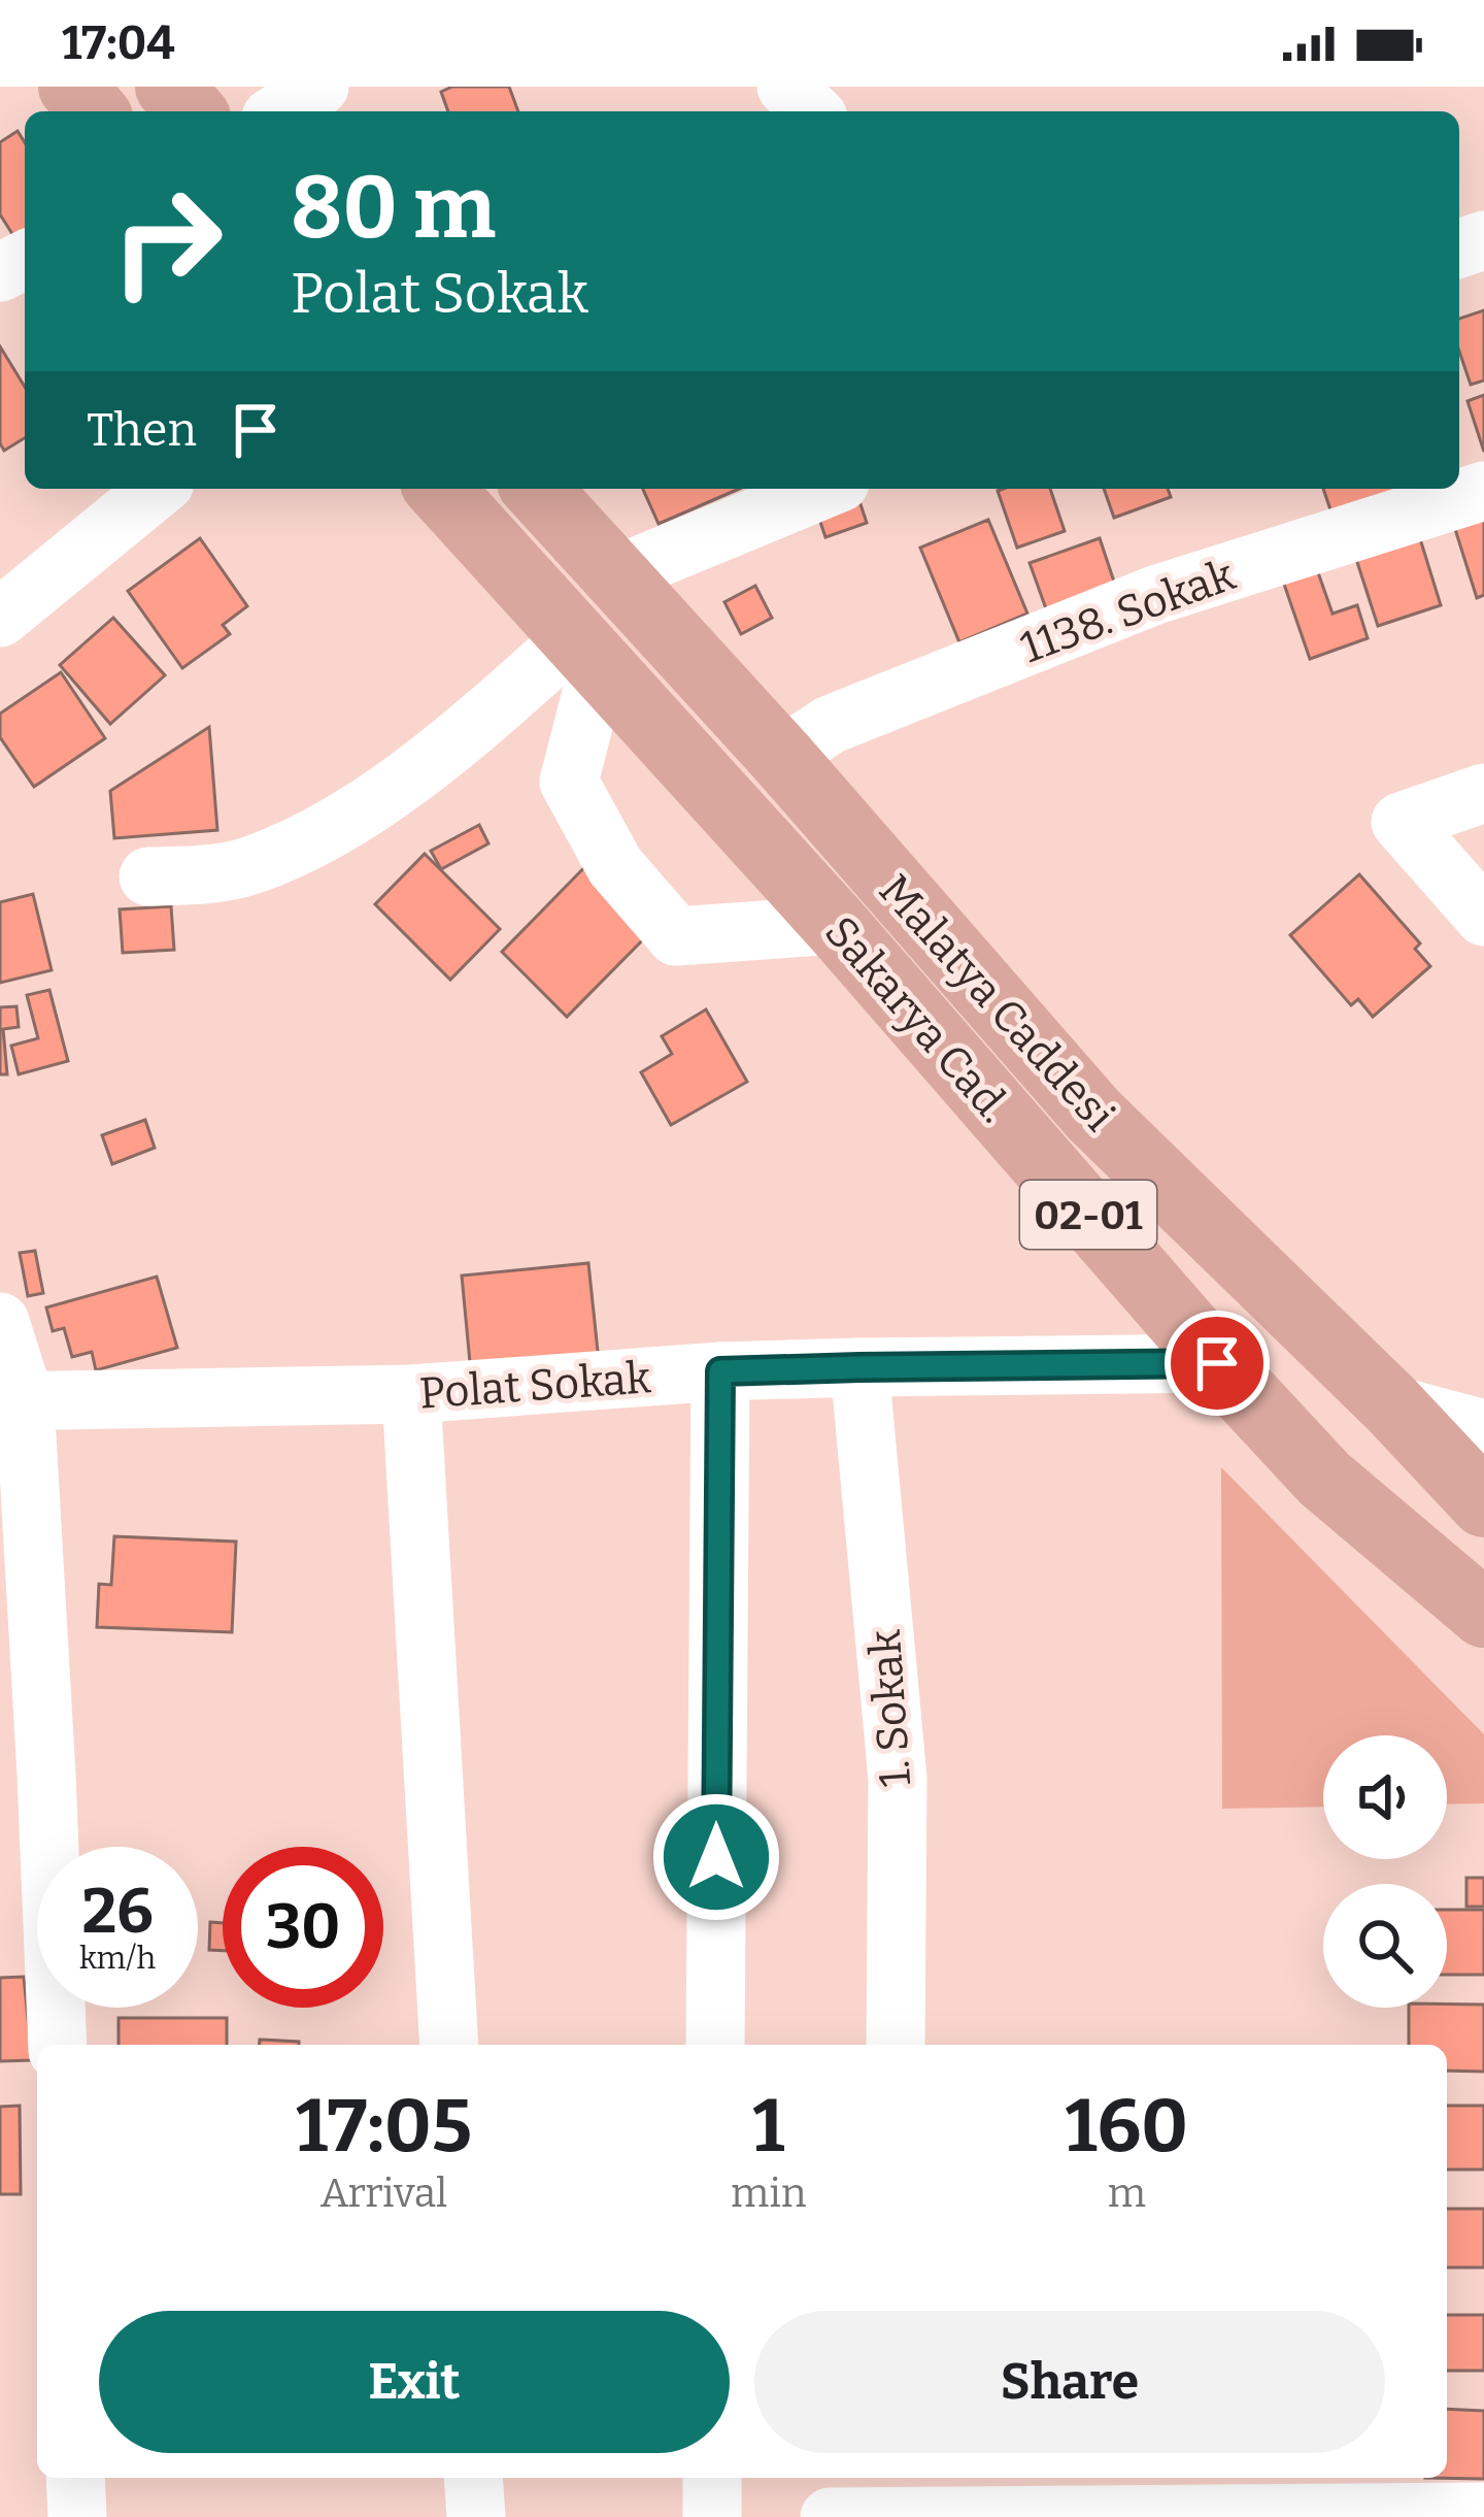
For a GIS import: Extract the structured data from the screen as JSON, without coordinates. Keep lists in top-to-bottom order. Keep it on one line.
{"streets":{"main road":["Malatya Caddesi","Sakarya Cad.","02-01"],"street":["1138. Sokak","Polat Sokak","1. Sokak"]},"crossings":[["1138. Sokak","Malatya Caddesi"],["Sakarya Cad.","02-01"],["Sakarya Cad.","Polat Sokak"],["Polat Sokak","1. Sokak"]],"page":{"status":"17:04","turn":["80 m","Polat Sokak"],"then":"Then","speed":"26 km/h","limit":"30","eta":["17:05","Arrival","1","min","160","m"],"buttons":["Exit","Share"]}}
